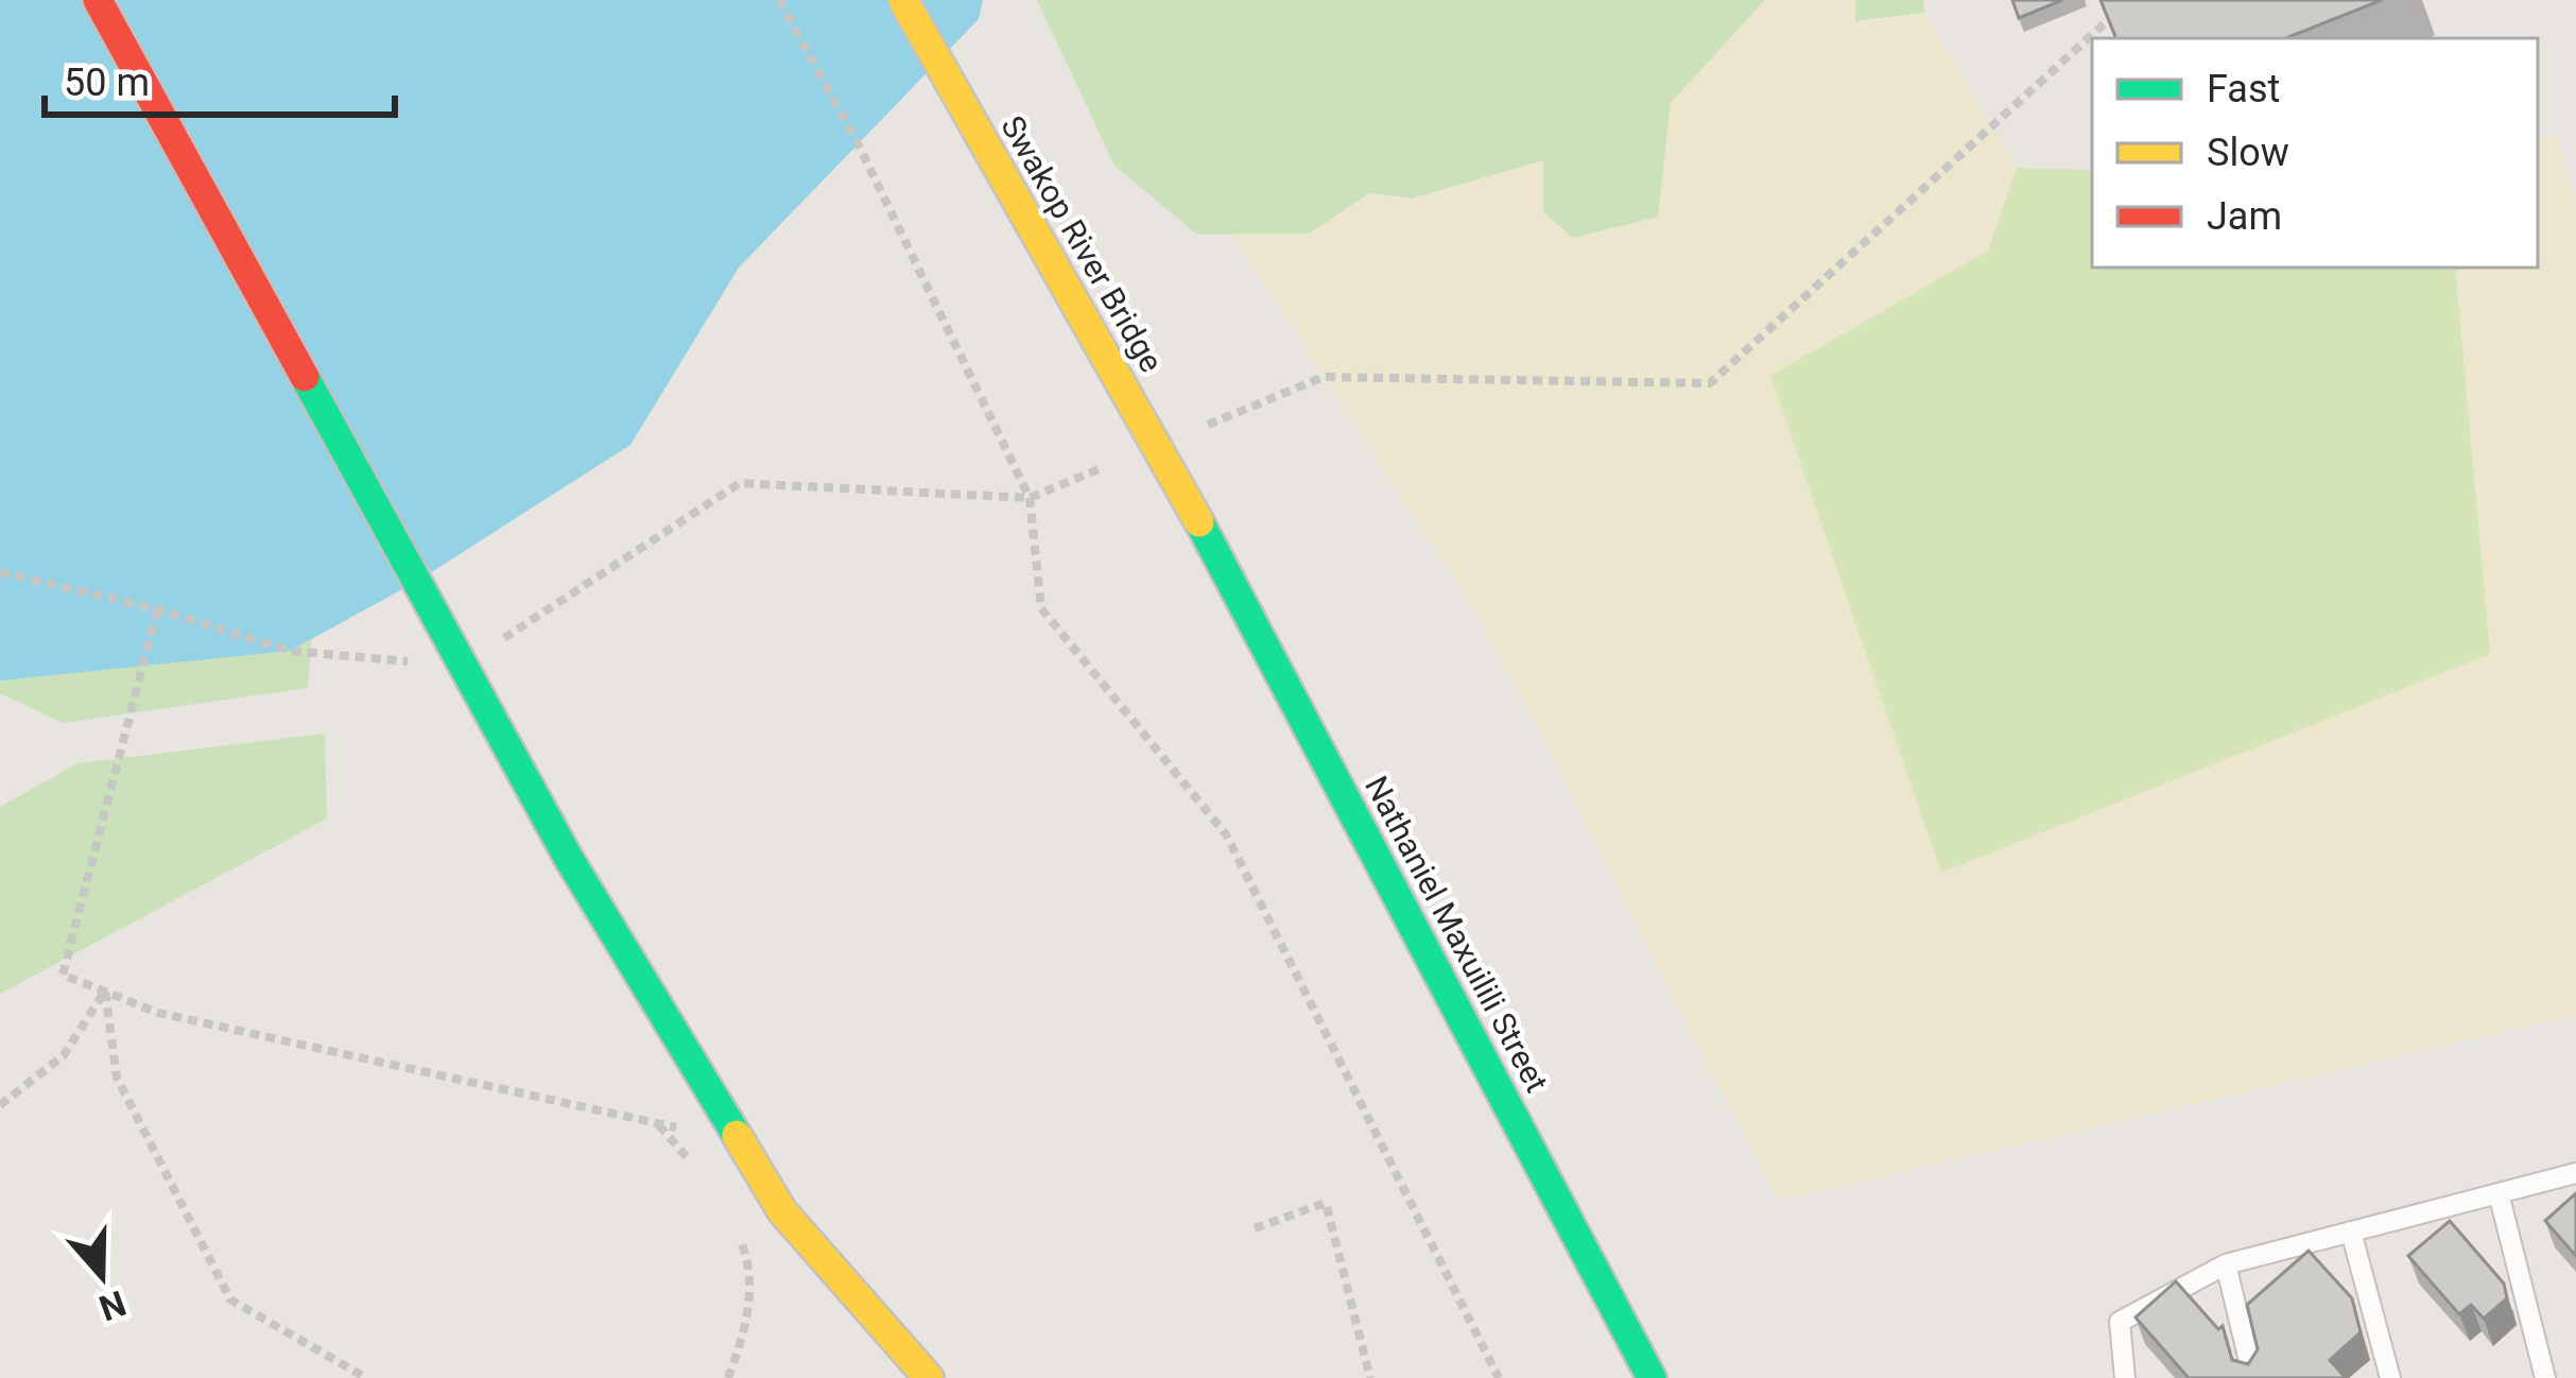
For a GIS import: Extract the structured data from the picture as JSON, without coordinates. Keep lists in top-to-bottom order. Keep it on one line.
{"streets":{"main road":["Swakop River Bridge","Nathaniel Maxuilili Street"]},"crossings":[["Swakop River Bridge","Nathaniel Maxuilili Street"]],"legend":["Fast","Slow","Jam"],"scale_bar":"50 m","north":"bottom"}
